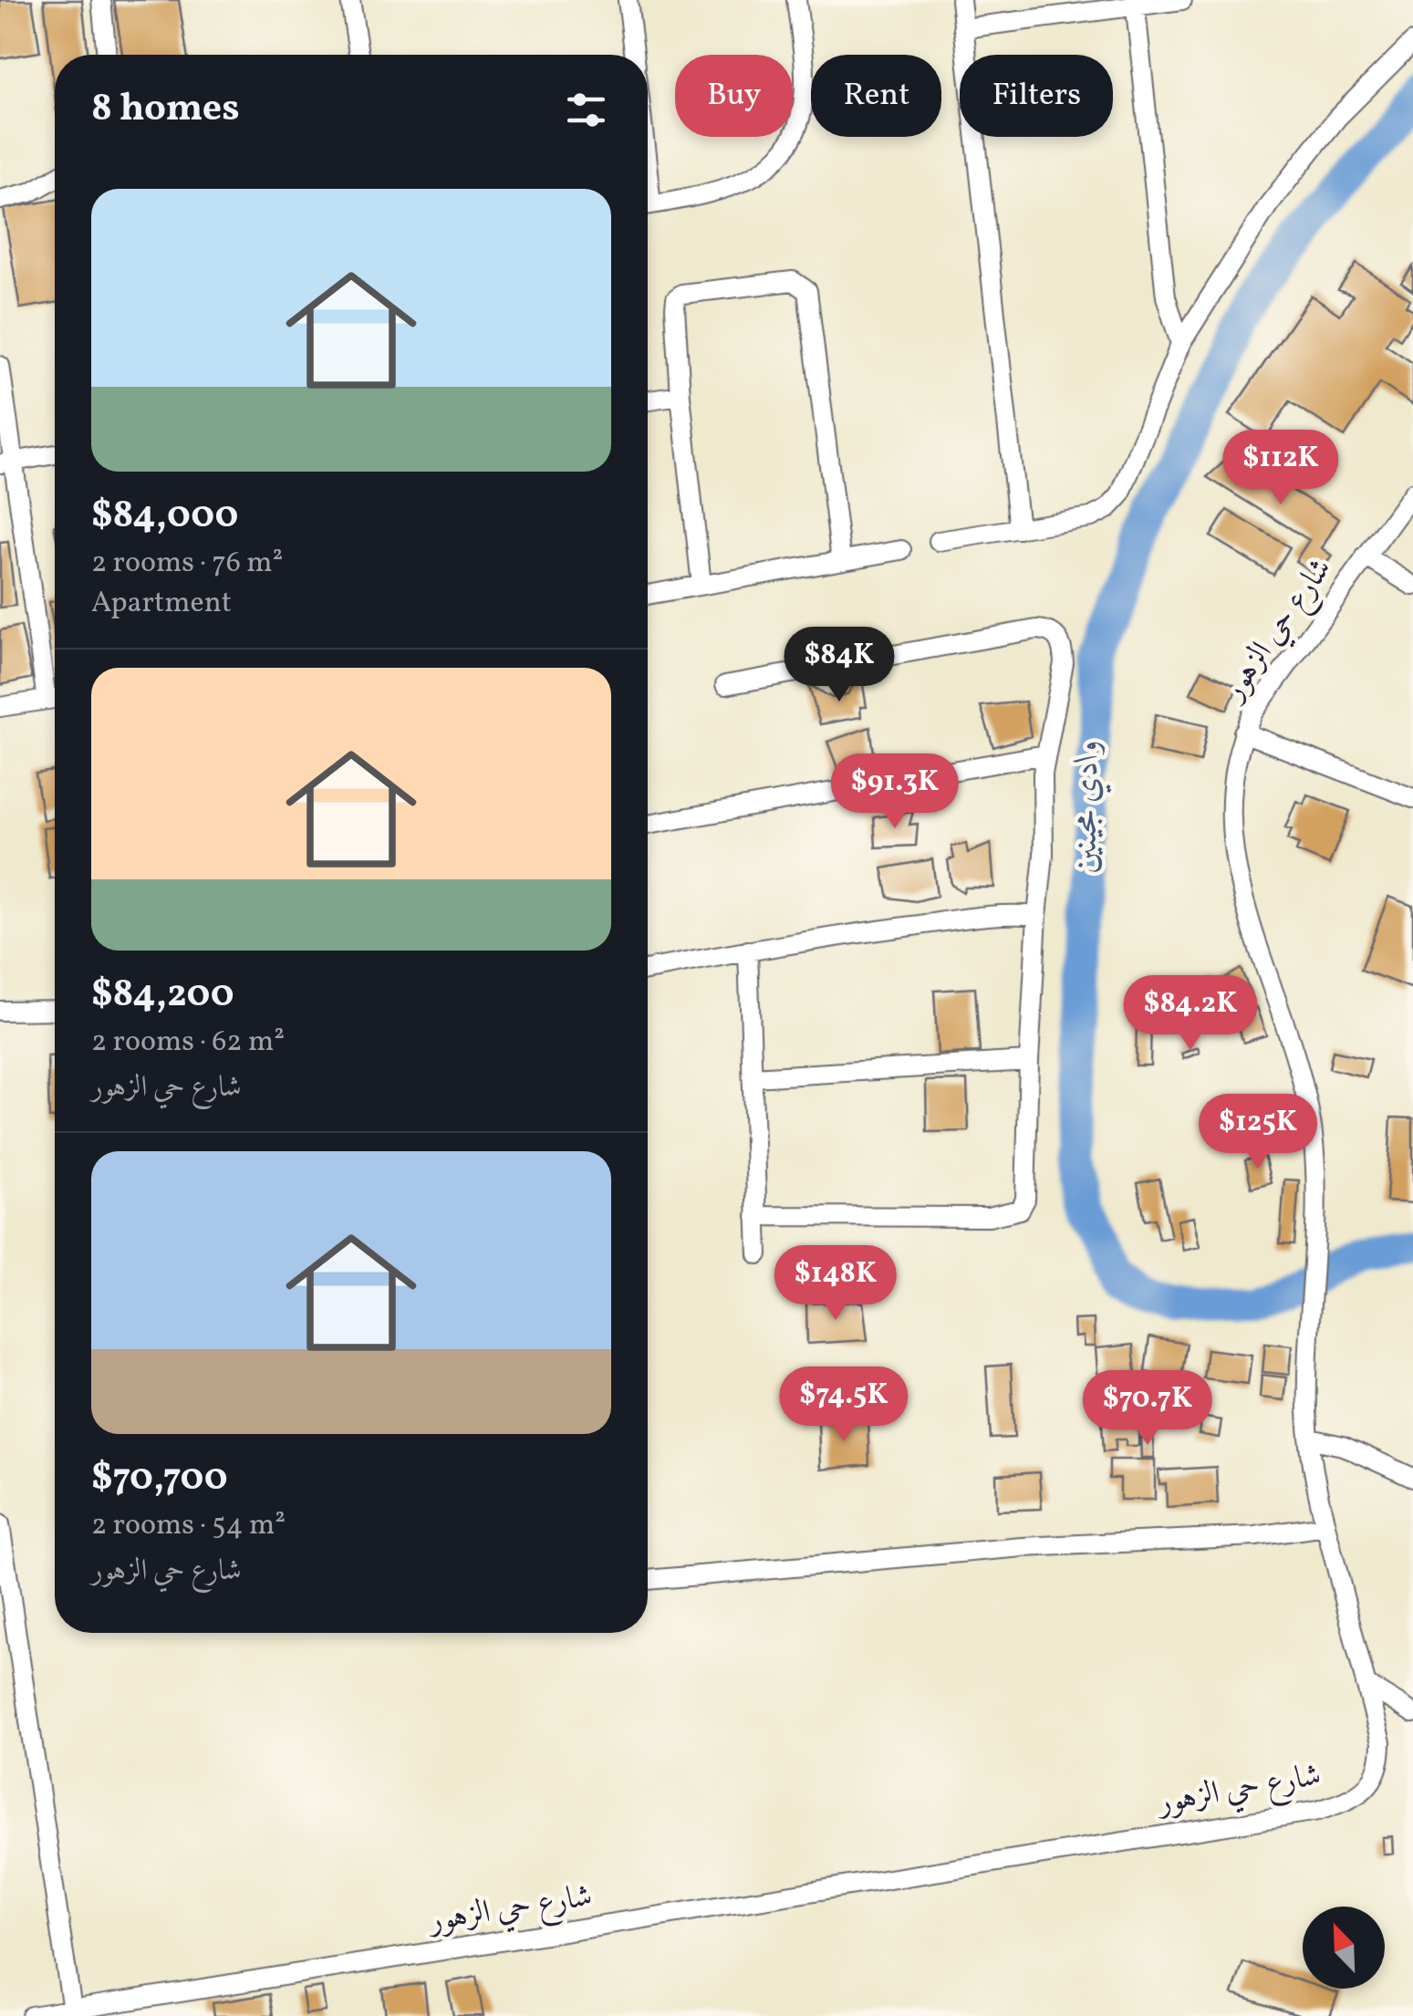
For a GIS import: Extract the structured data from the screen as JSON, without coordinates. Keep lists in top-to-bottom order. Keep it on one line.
{"streets":{"street":["شارع حي الزهور"]},"water":["وادي مجينين"],"north":"top left","page":{"chip":["Buy","Rent","Filters"],"heading":"8 homes","list":[{"name":"$84,000","note":"2 rooms · 76 m² · Apartment"},{"name":"$84,200","note":"2 rooms · 62 m² · شارع حي الزهور"},{"name":"$70,700","note":"2 rooms · 54 m² · شارع حي الزهور"}],"price":["$112K","$84K","$91.3K","$84.2K","$125K","$148K","$74.5K","$70.7K"]}}
